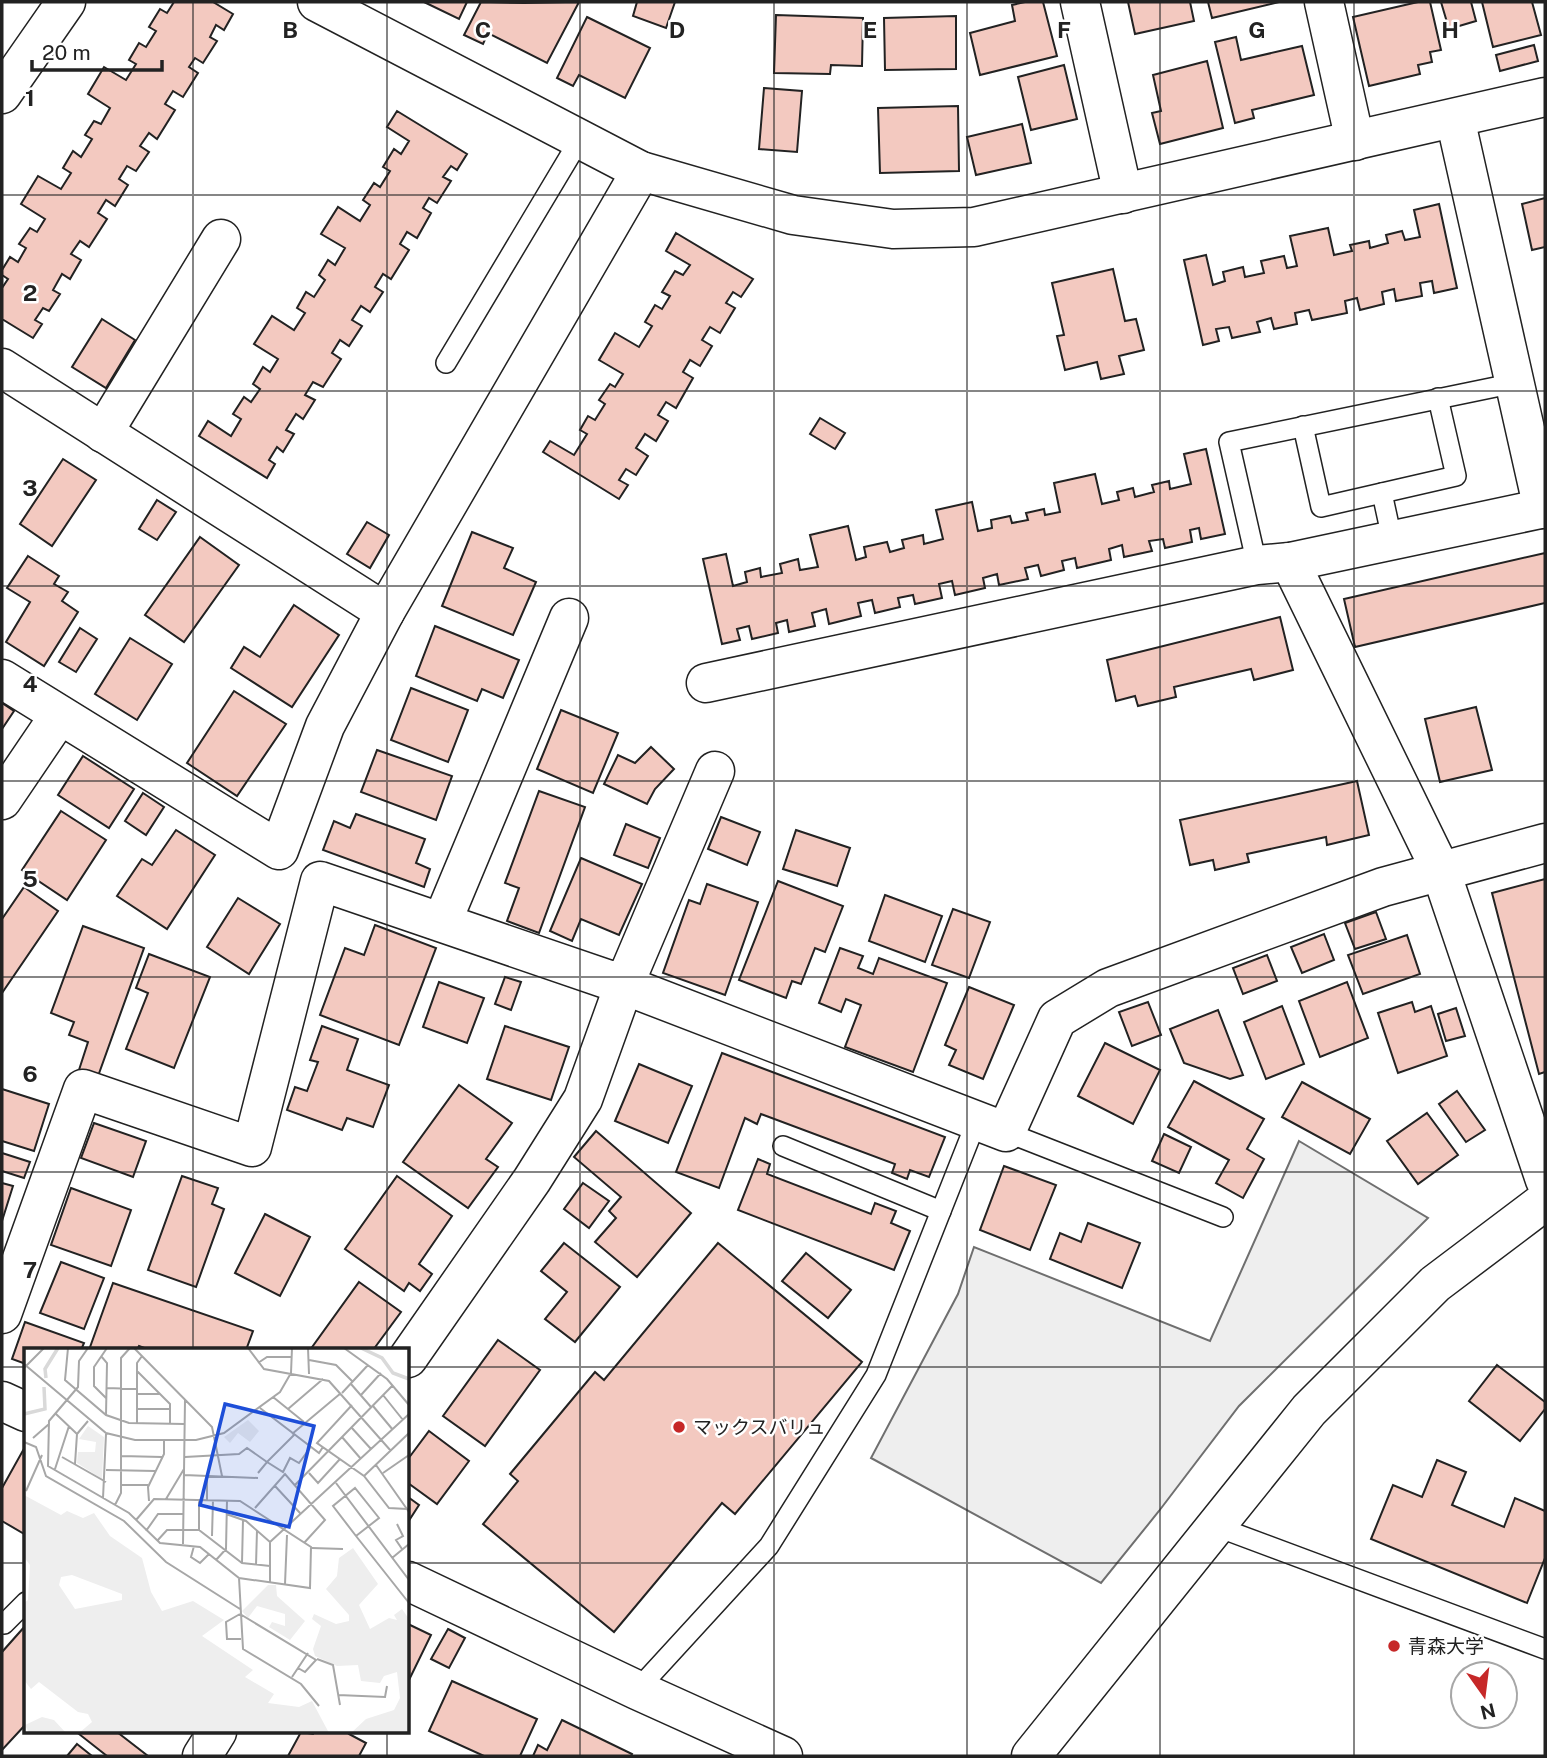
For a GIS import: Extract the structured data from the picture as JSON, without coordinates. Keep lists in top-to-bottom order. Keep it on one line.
{"places":["マックスバリュ","青森大学"],"scale_bar":"20 m","north":"bottom","grid":{"columns":["B","C","D","E","F","G","H"],"rows":["1","2","3","4","5","6","7"]}}
